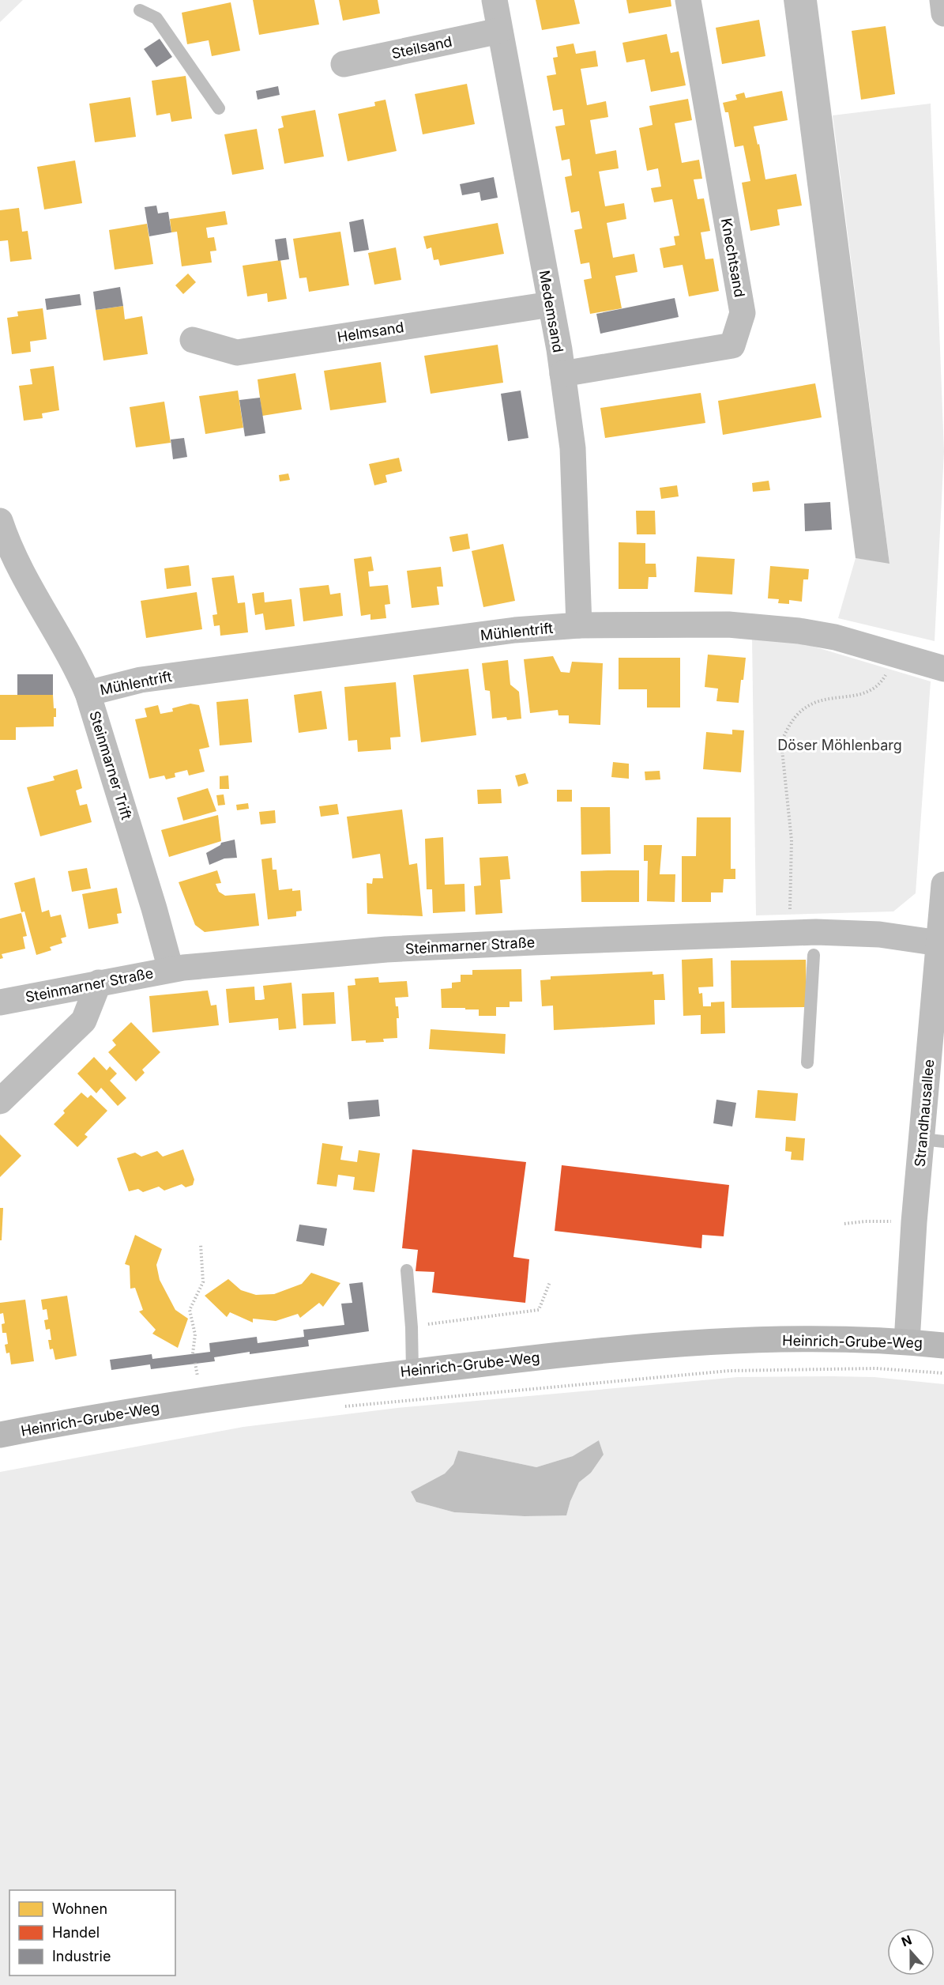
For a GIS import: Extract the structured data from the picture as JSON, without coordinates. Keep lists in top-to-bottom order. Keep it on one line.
{"streets":{"street":["Steilsand","Knechtsand","Medemsand","Helmsand","Mühlentrift","Steinmarner Trift","Steinmarner Straße","Strandhausallee","Heinrich-Grube-Weg"]},"crossings":[["Steilsand","Medemsand"],["Knechtsand","Medemsand"],["Medemsand","Helmsand"],["Medemsand","Mühlentrift"],["Mühlentrift","Steinmarner Trift"],["Steinmarner Trift","Steinmarner Straße"],["Steinmarner Straße","Strandhausallee"],["Strandhausallee","Heinrich-Grube-Weg"]],"parks":["Döser Möhlenbarg"],"legend":["Wohnen","Handel","Industrie"],"north":"top"}
